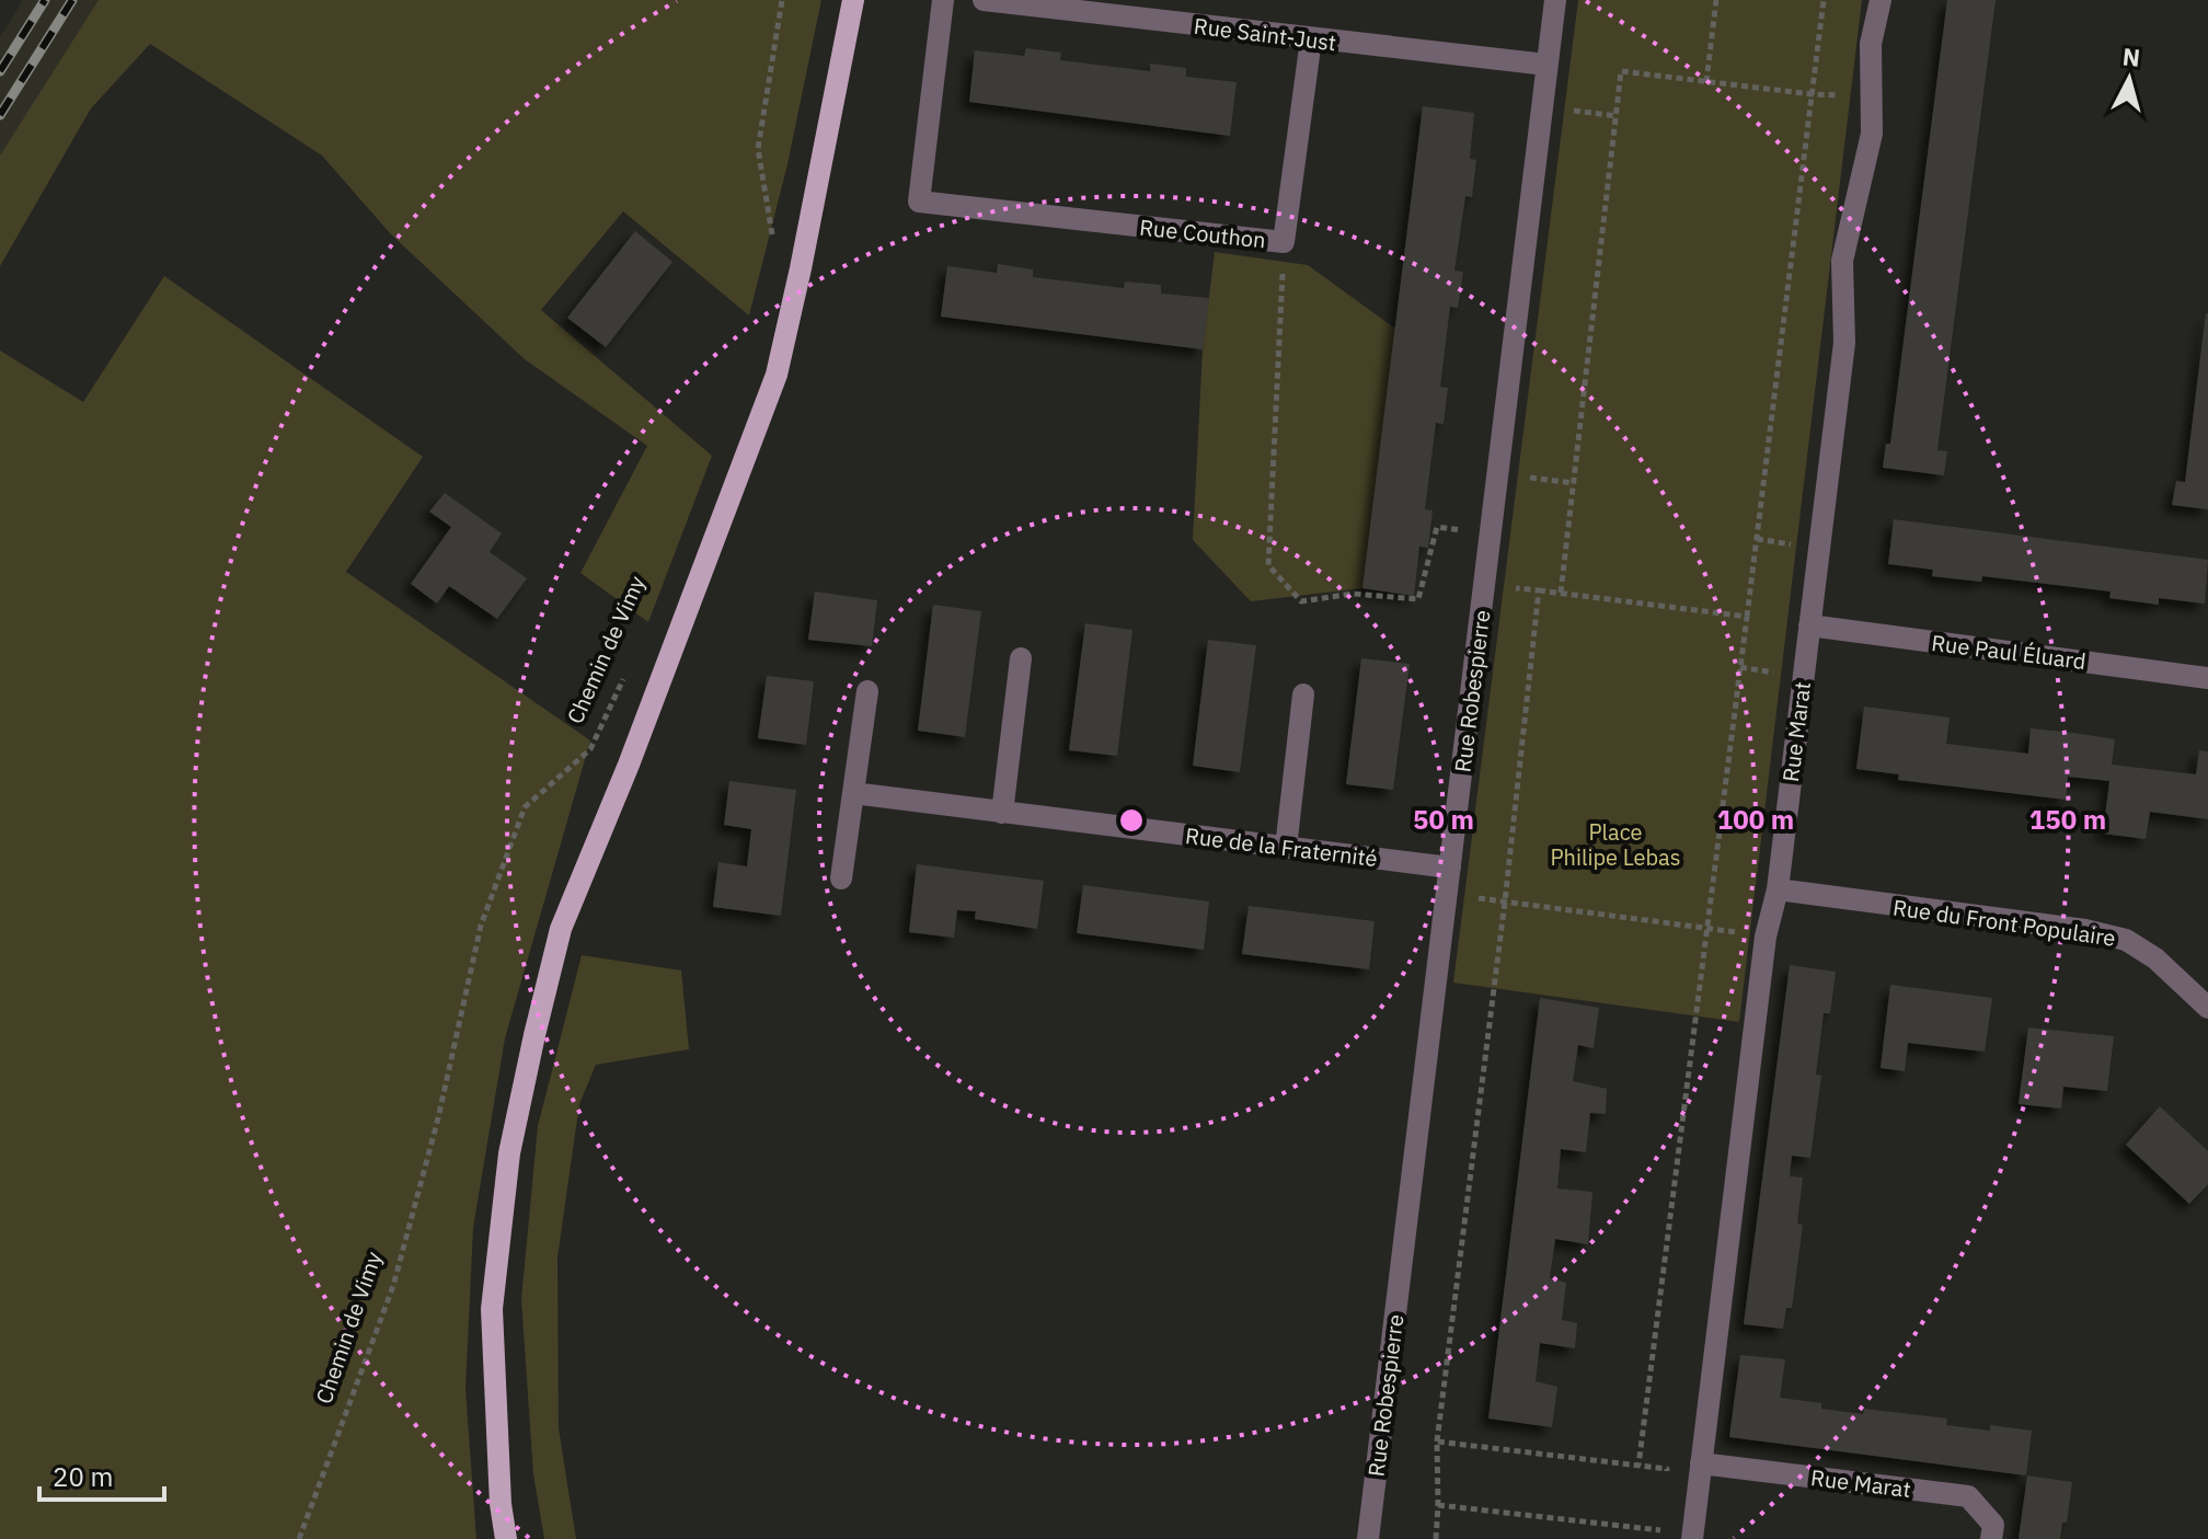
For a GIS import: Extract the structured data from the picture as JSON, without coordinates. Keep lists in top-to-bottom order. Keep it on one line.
{"streets":{"street":["Rue Saint-Just","Rue Couthon","Rue Paul Éluard","Rue Robespierre","Rue Marat","Rue de la Fraternité","Rue du Front Populaire"],"path":["Chemin de Vimy"]},"crossings":[["Rue Saint-Just","Rue Couthon"],["Rue Saint-Just","Rue Robespierre"],["Rue Paul Éluard","Rue Marat"],["Rue Robespierre","Rue de la Fraternité"],["Rue Marat","Rue du Front Populaire"]],"parks":["Place Philipe Lebas"],"scale_bar":"20 m","north":"top","rings":["50 m","100 m","150 m"]}
